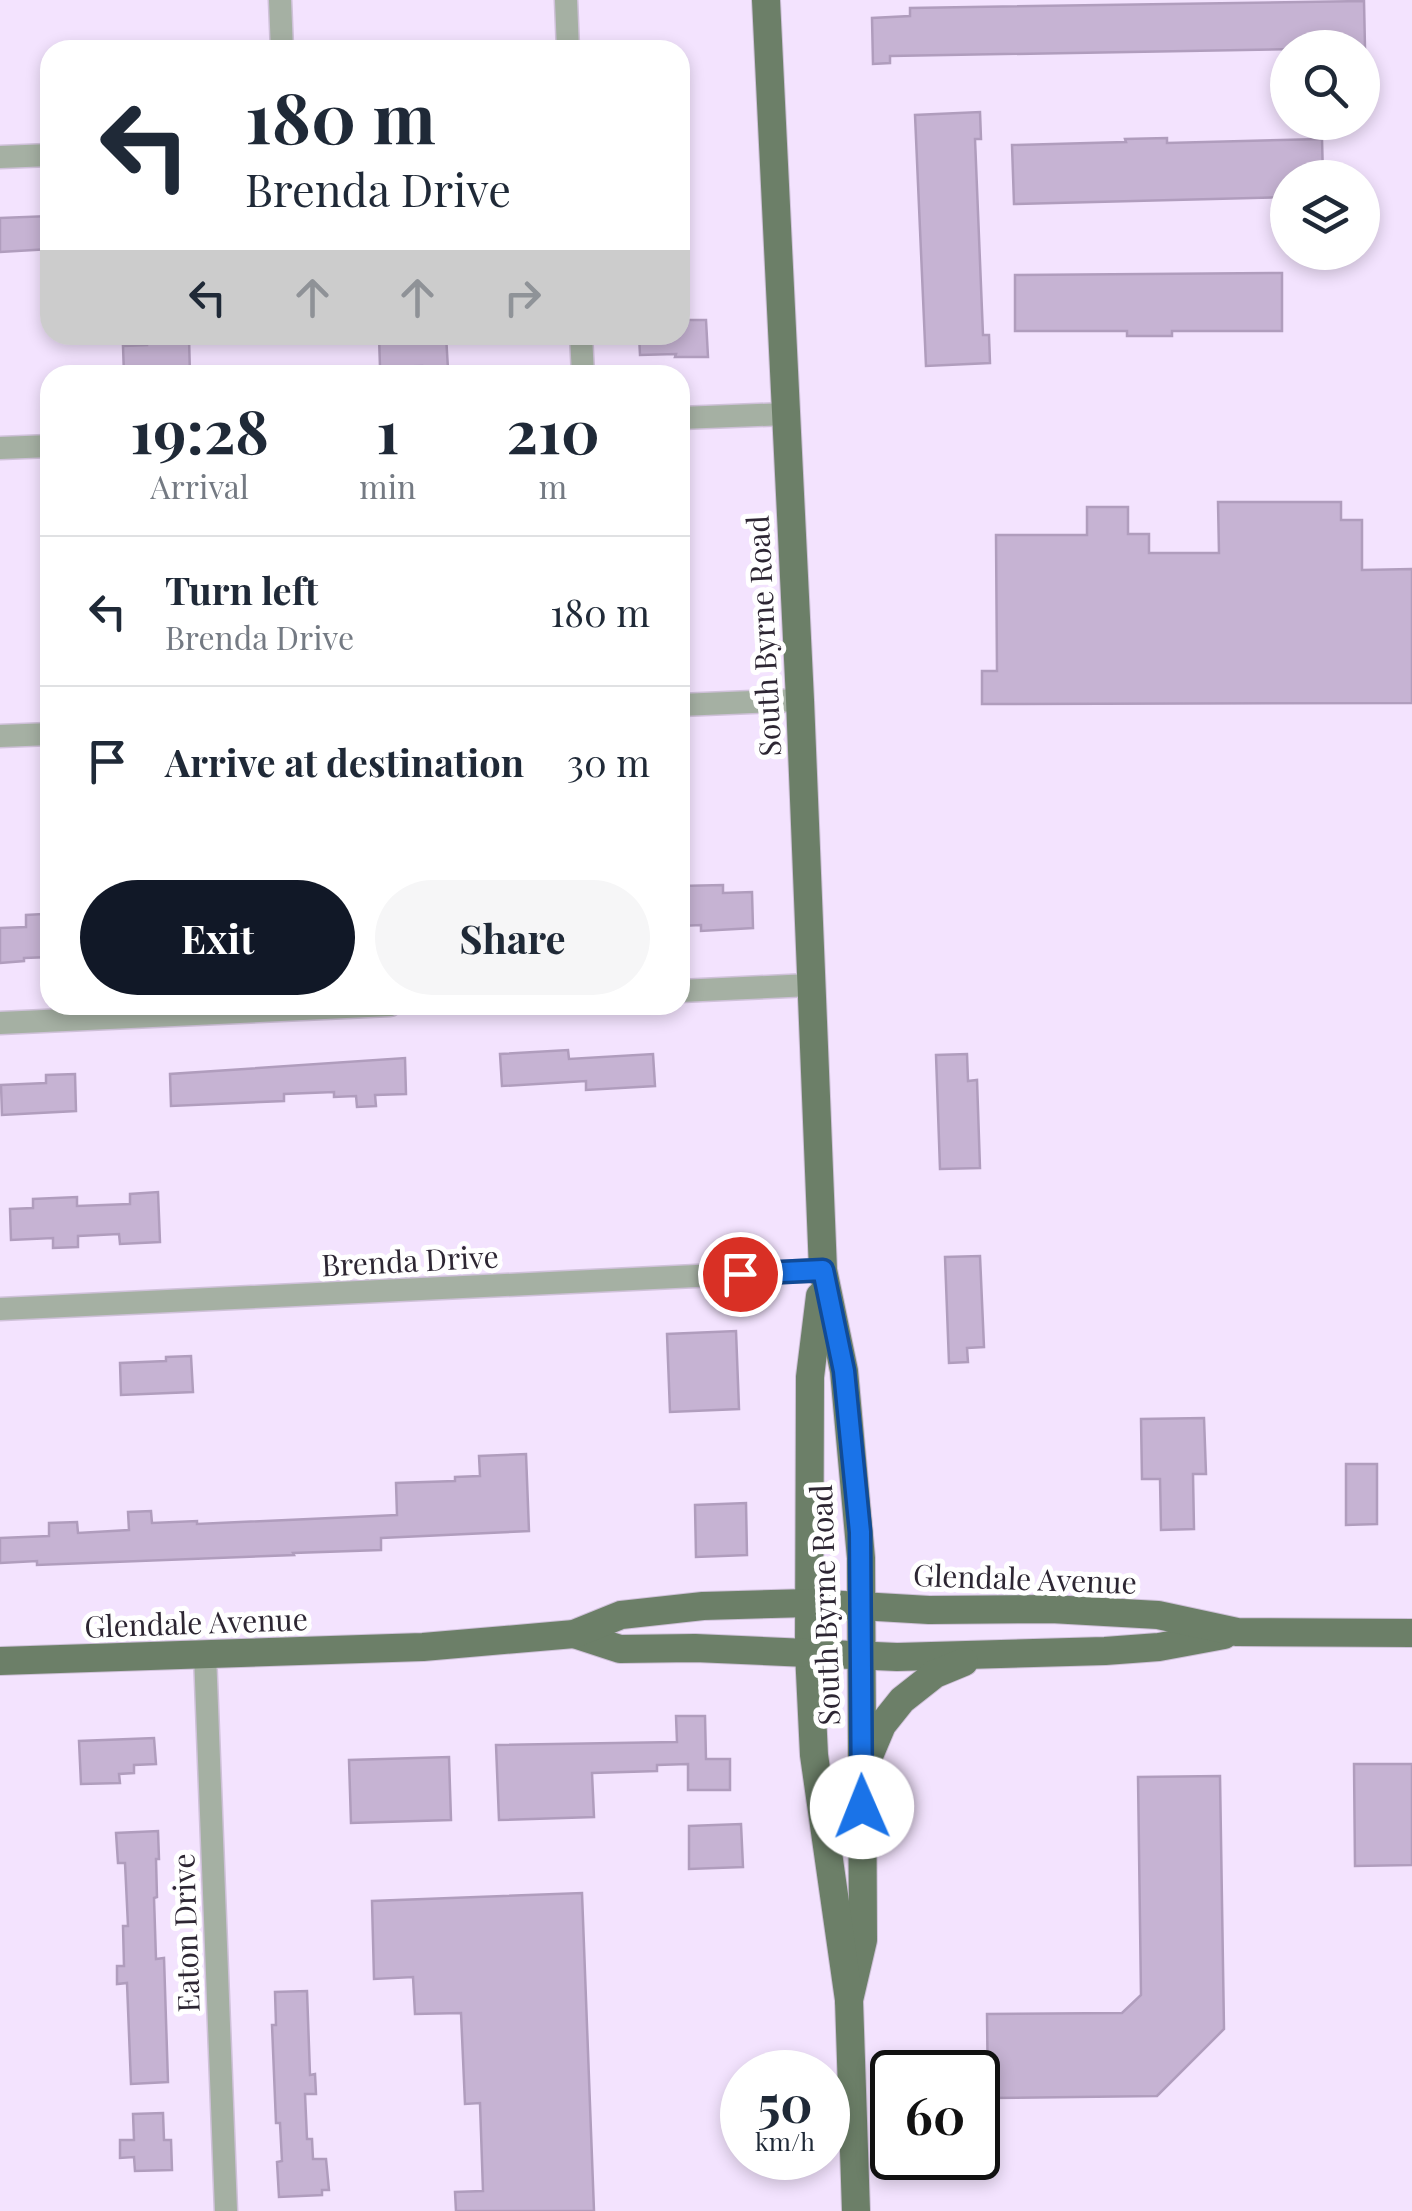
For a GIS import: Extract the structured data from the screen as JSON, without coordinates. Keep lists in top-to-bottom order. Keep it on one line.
{"streets":{"main road":["South Byrne Road","Glendale Avenue"],"street":["Brenda Drive","Eaton Drive"]},"crossings":[["South Byrne Road","Brenda Drive"],["South Byrne Road","Glendale Avenue"],["Glendale Avenue","Eaton Drive"]],"page":{"turn":["180 m","Brenda Drive"],"eta":["19:28","Arrival","1","min","210","m"],"list":[{"name":"Turn left","note":"Brenda Drive","value":"180 m"},{"name":"Arrive at destination","value":"30 m"}],"buttons":["Exit","Share"],"speed":"50 km/h","limit":"60"}}
